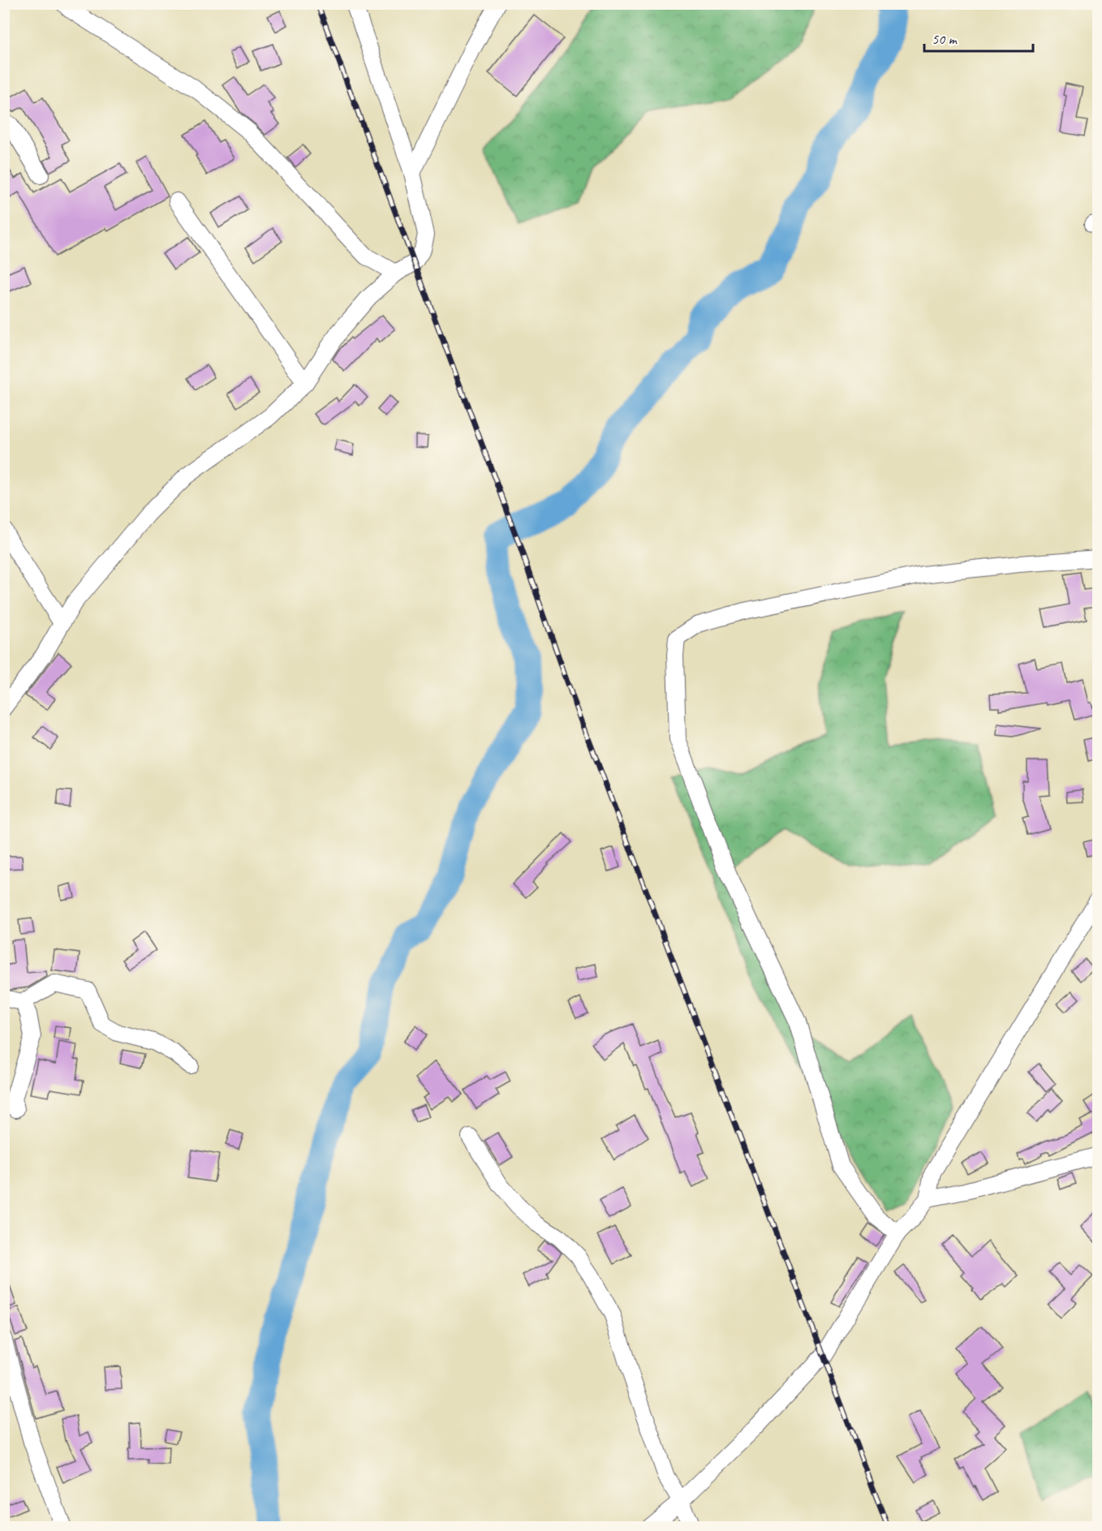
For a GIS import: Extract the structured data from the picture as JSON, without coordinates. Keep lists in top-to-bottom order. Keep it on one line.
{"scale_bar":"50 m"}
